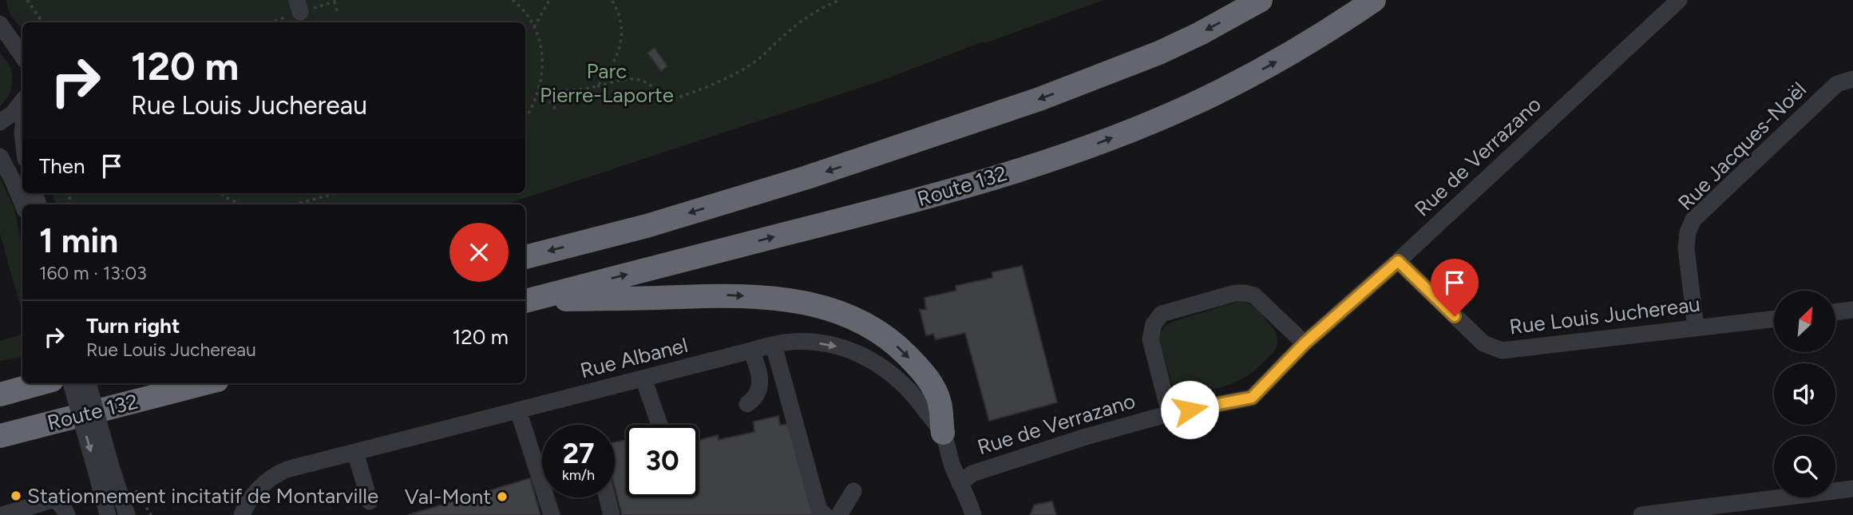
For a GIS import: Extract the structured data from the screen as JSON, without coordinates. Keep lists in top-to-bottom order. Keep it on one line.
{"streets":{"highway":["Route 132"],"street":["Rue Jacques-Noël","Rue de Verrazano","Rue Louis Juchereau","Rue Albanel"]},"crossings":[["Rue Jacques-Noël","Rue Louis Juchereau"],["Rue de Verrazano","Rue Louis Juchereau"],["Rue de Verrazano","Rue Albanel"]],"parks":["Parc Pierre-Laporte"],"places":["Stationnement incitatif de Montarville","Val-Mont"],"north":"top right","page":{"turn":["120 m","Rue Louis Juchereau"],"then":"Then","heading":["1 min","160 m · 13:03"],"list":[{"name":"Turn right","note":"Rue Louis Juchereau","value":"120 m"}],"speed":"27 km/h","limit":"30"}}
